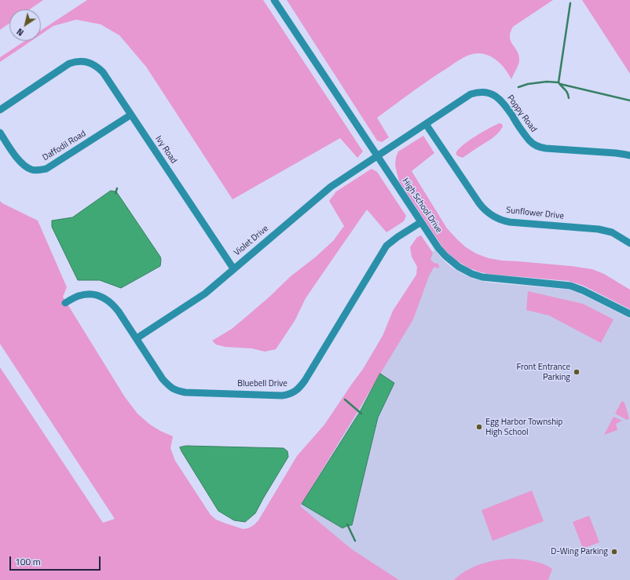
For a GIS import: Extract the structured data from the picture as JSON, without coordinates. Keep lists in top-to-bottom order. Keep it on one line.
{"streets":{"street":["Poppy Road","Daffodil Road","Ivy Road","High School Drive","Sunflower Drive","Violet Drive","Bluebell Drive"]},"crossings":[["Poppy Road","High School Drive"],["Poppy Road","Sunflower Drive"],["Poppy Road","Violet Drive"],["Daffodil Road","Ivy Road"],["Ivy Road","Violet Drive"],["High School Drive","Violet Drive"],["High School Drive","Bluebell Drive"],["Violet Drive","Bluebell Drive"]],"places":["Front Entrance Parking","Egg Harbor Township High School","D-Wing Parking"],"scale_bar":"100 m","north":"bottom left"}
